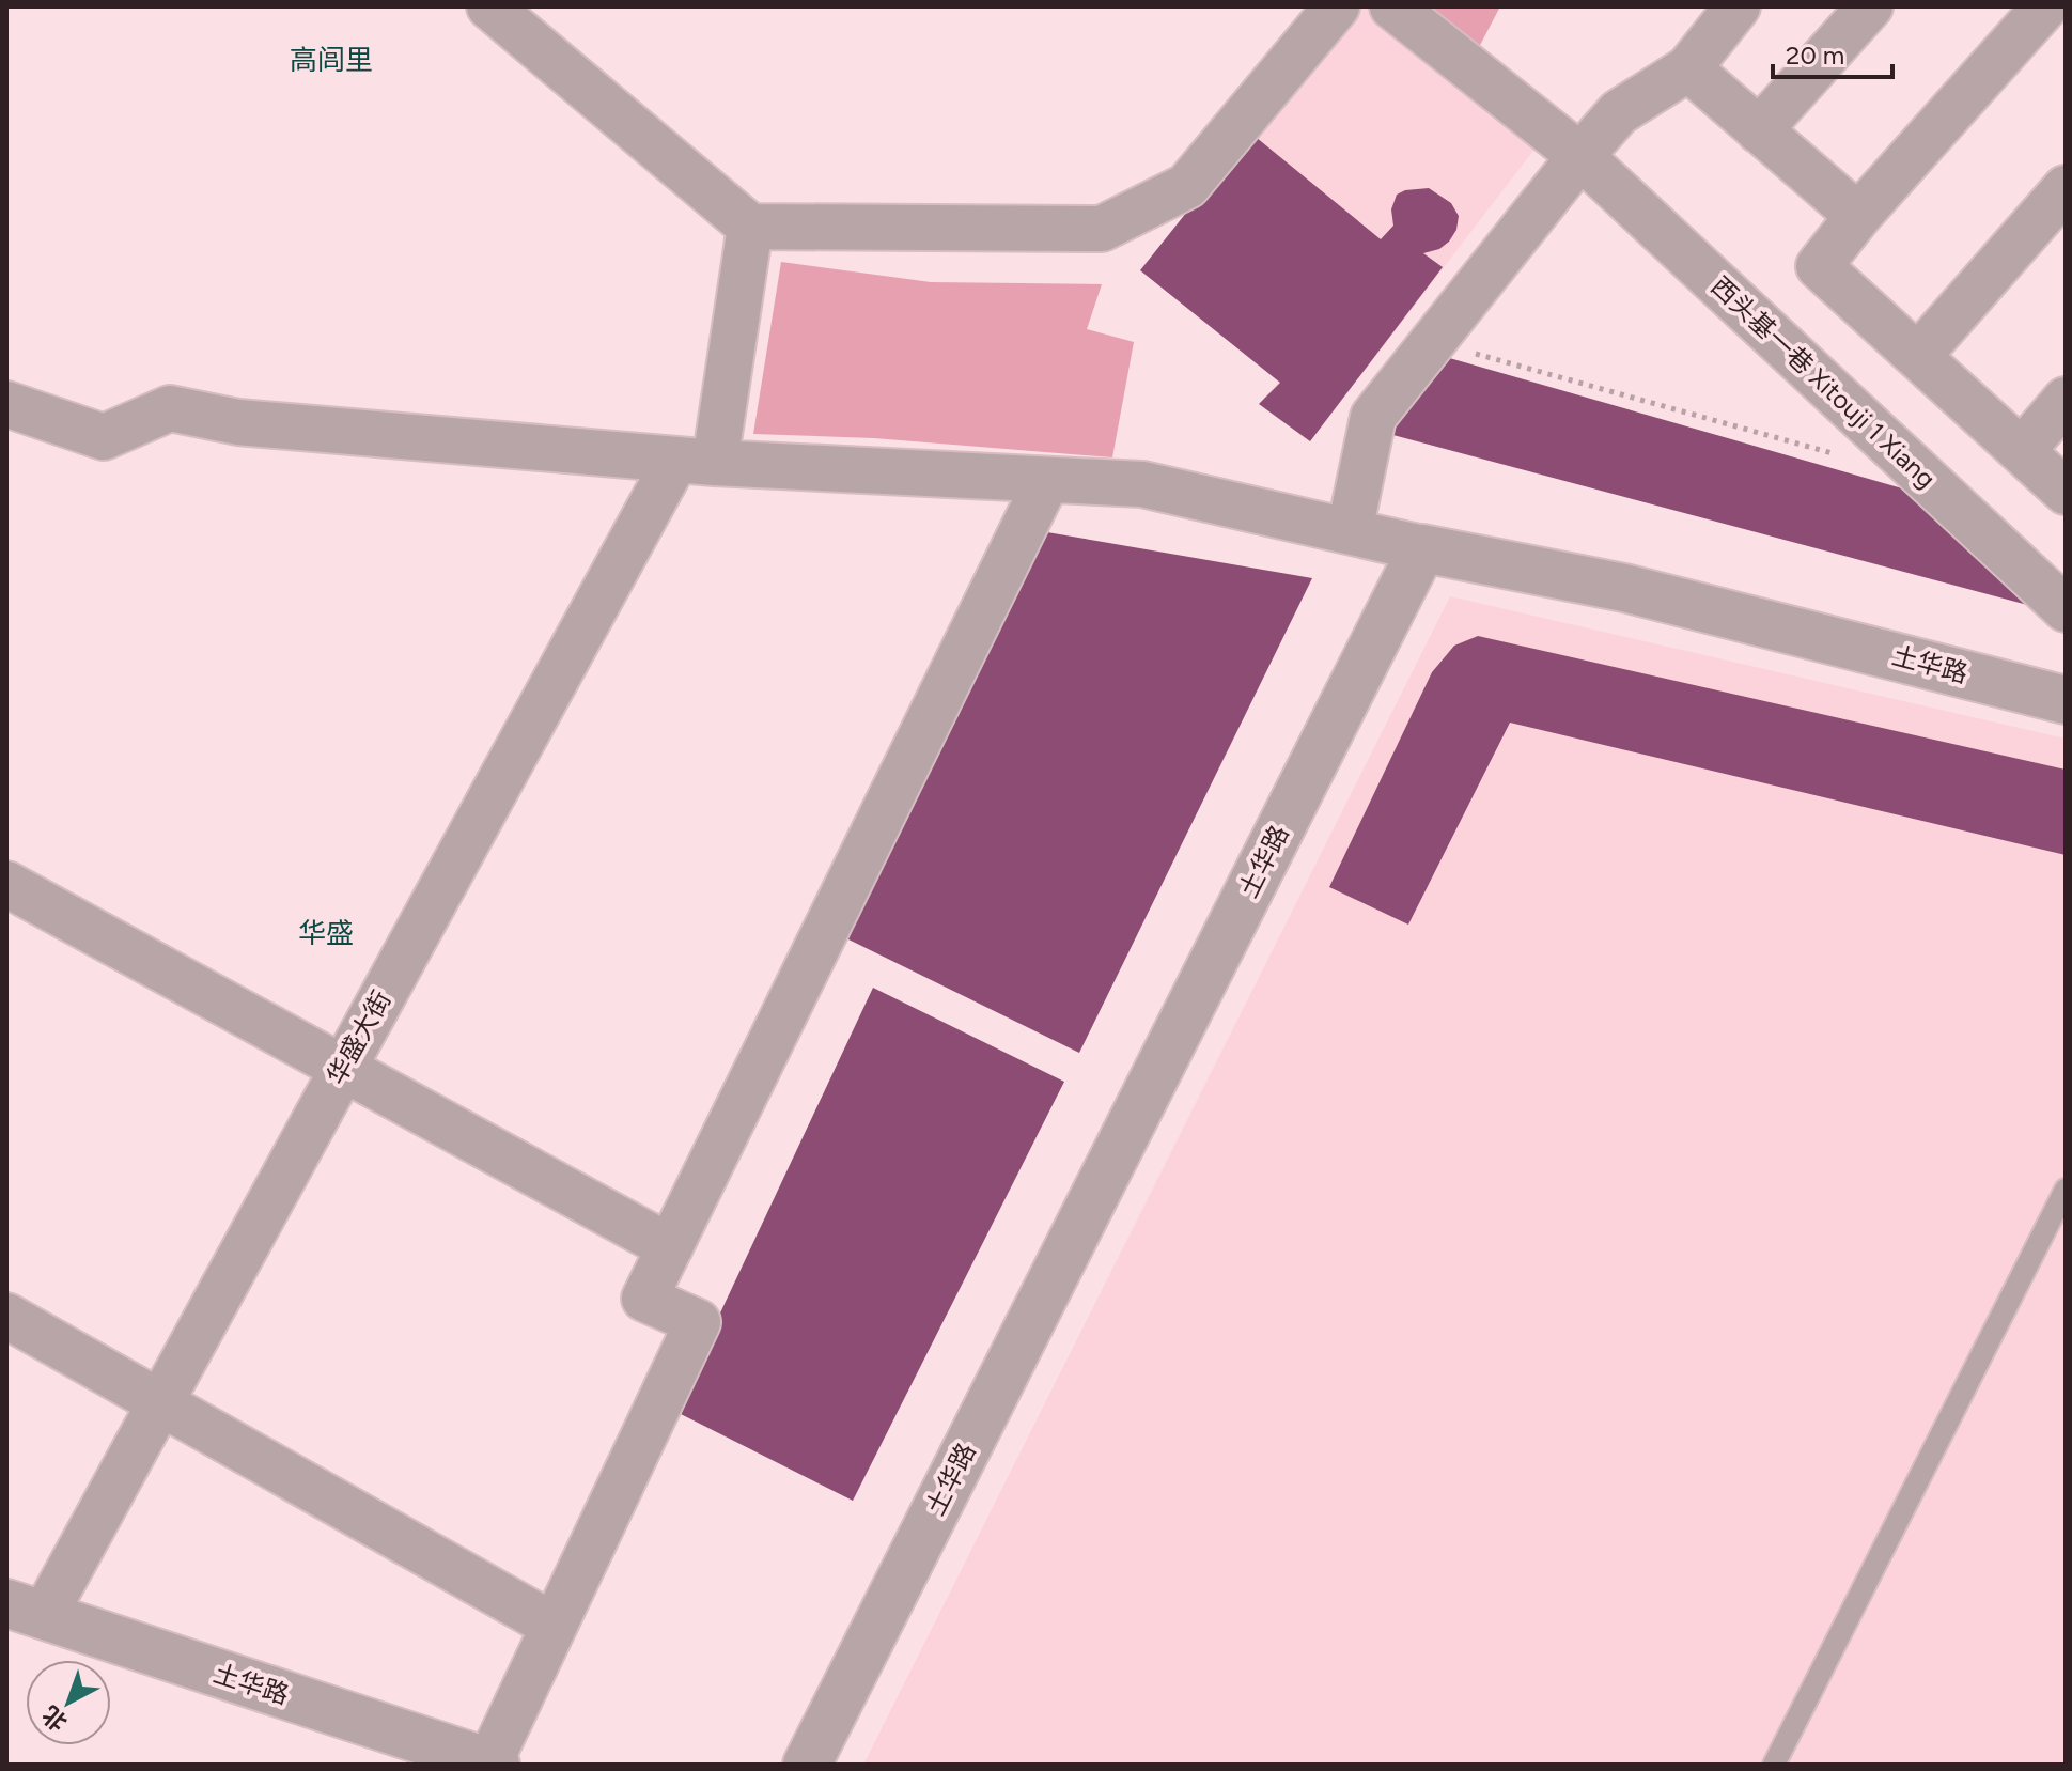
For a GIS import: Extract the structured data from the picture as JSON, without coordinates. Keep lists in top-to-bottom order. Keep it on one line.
{"streets":{"street":["西头基一巷 Xitouji 1 Xiang","土华路","华盛大街"]},"crossings":[["土华路","华盛大街"]],"districts":["高闾里","华盛"],"scale_bar":"20 m","north":"bottom left"}
